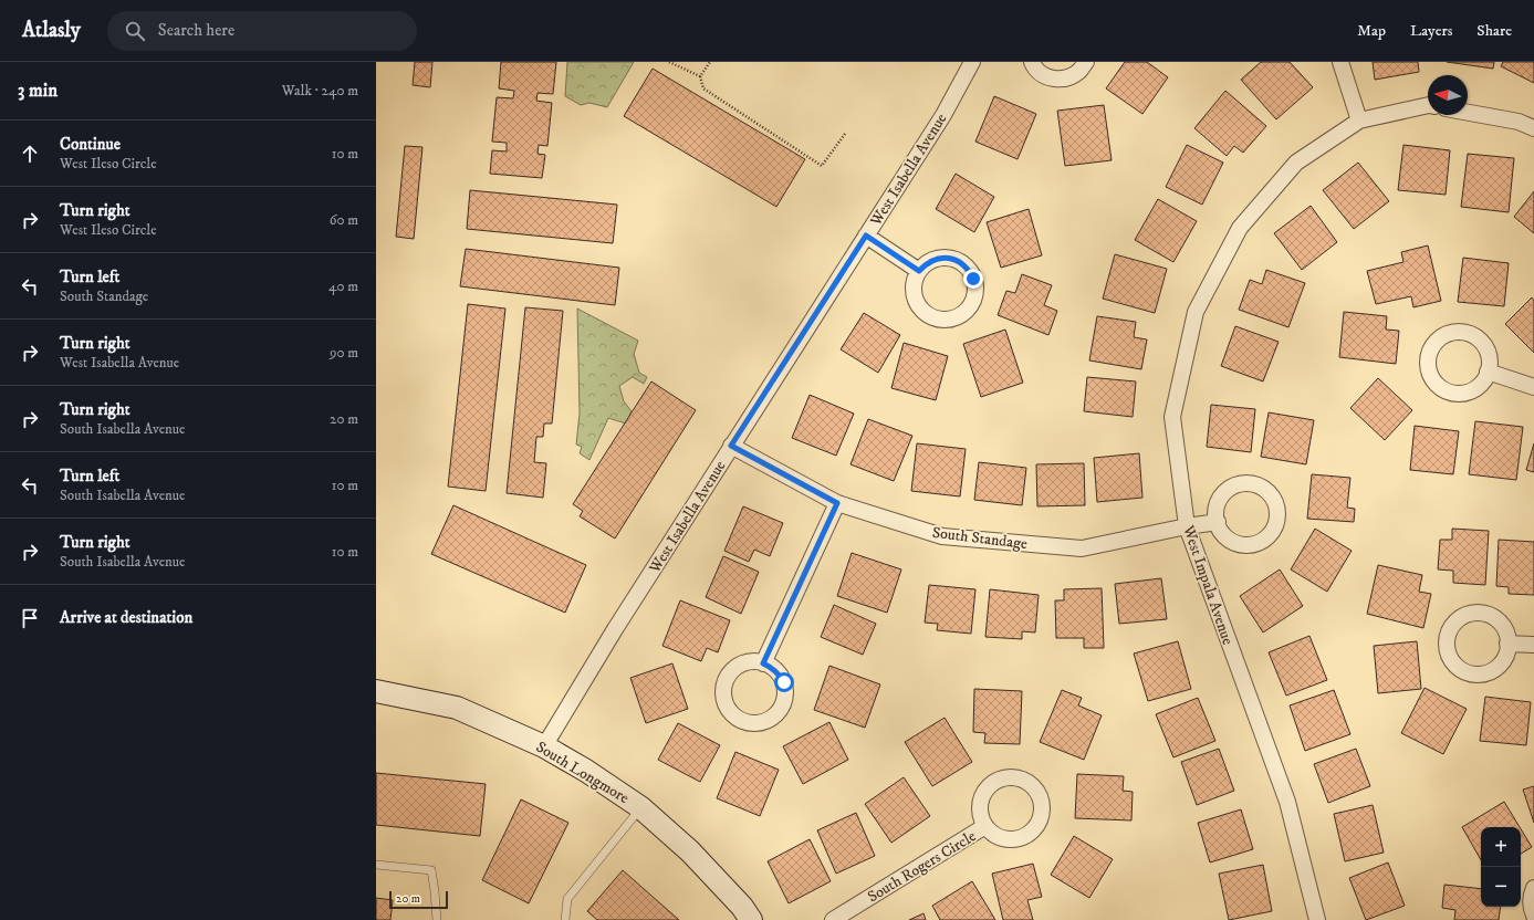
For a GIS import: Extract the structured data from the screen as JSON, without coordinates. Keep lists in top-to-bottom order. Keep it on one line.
{"streets":{"street":["West Isabella Avenue","South Standage","West Impala Avenue","South Longmore","South Rogers Circle"]},"crossings":[["West Isabella Avenue","South Standage"],["West Isabella Avenue","South Longmore"],["South Standage","West Impala Avenue"]],"scale_bar":"20 m","north":"left","page":{"header":"Atlasly","search":"Search here","nav":["Map","Layers","Share"],"heading":["3 min","Walk · 240 m"],"list":[["Continue","West Ileso Circle","10 m"],["Turn right","West Ileso Circle","60 m"],["Turn left","South Standage","40 m"],["Turn right","West Isabella Avenue","90 m"],["Turn right","South Isabella Avenue","20 m"],["Turn left","South Isabella Avenue","10 m"],["Turn right","South Isabella Avenue","10 m"],"Arrive at destination"],"map_buttons":["+","−"],"scale":"20 m"}}
